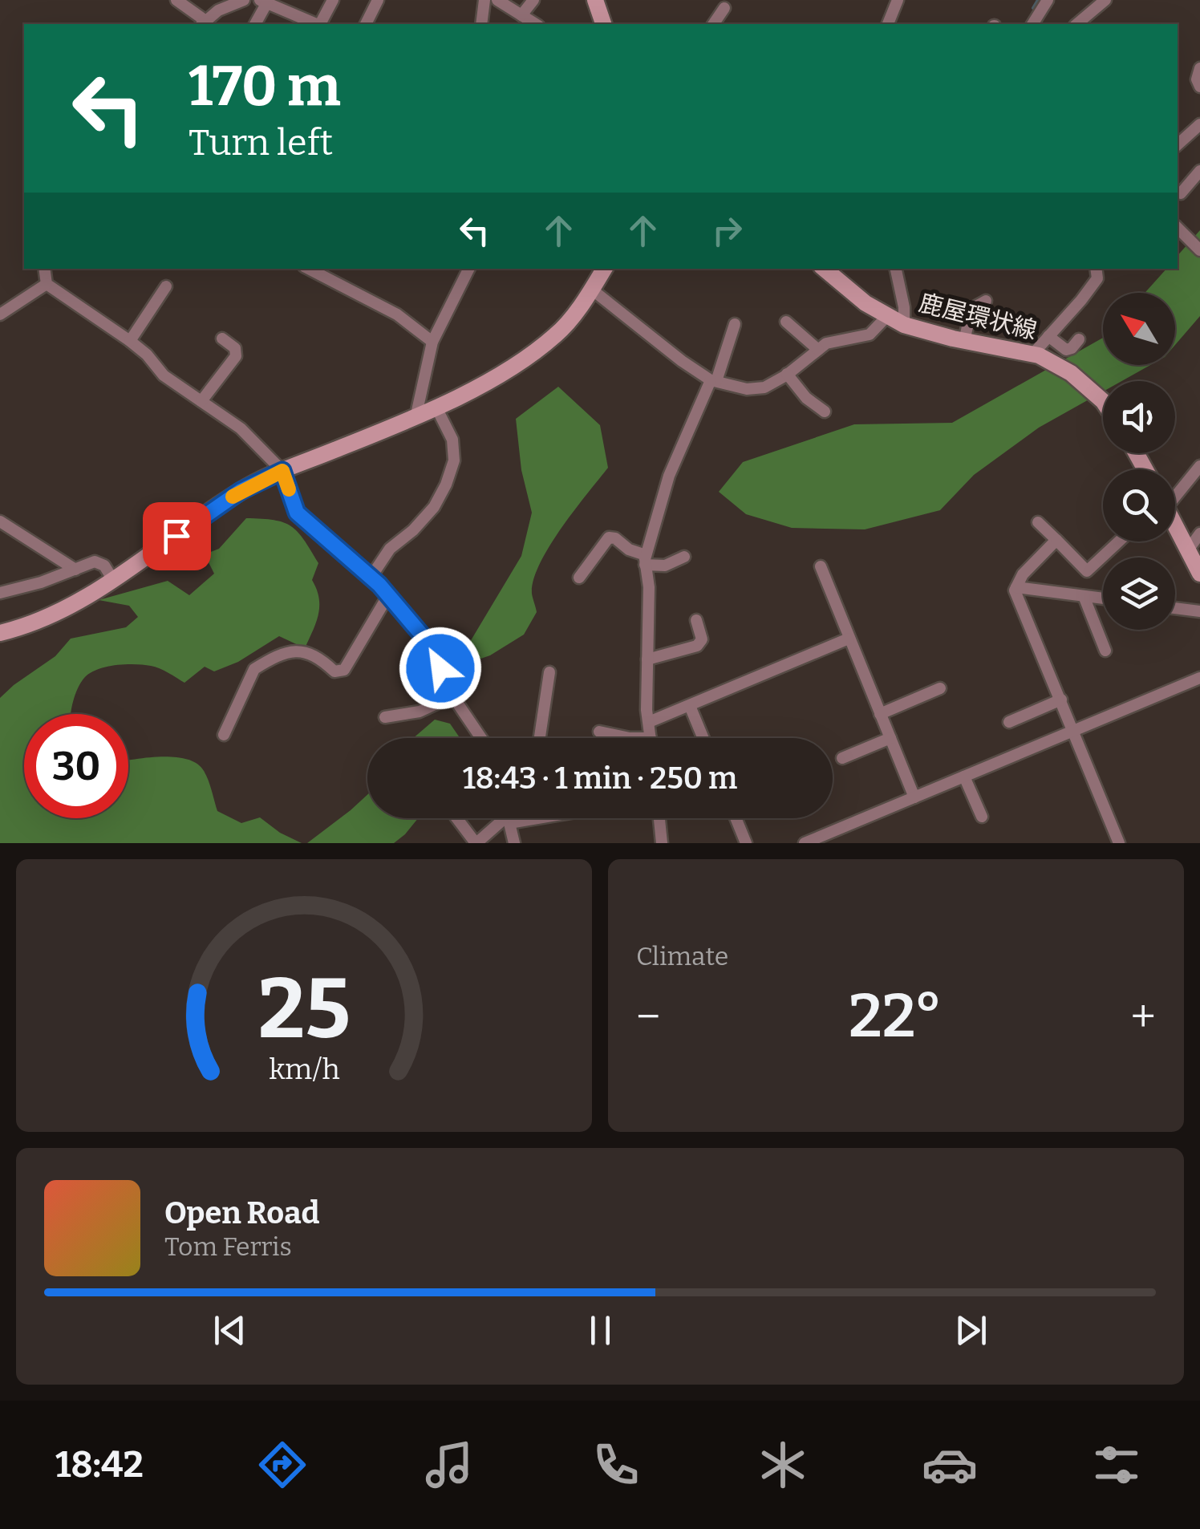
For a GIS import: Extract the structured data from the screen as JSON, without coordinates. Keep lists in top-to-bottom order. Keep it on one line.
{"streets":{"street":["鹿屋環状線"]},"north":"top left","page":{"turn":["170 m","Turn left"],"limit":"30","trip":"18:43 · 1 min · 250 m","tile":"Climate","heat":["−","22°","+"],"song":["Open Road","Tom Ferris"],"tabs":"18:42","gauge":["25","km/h"]}}
